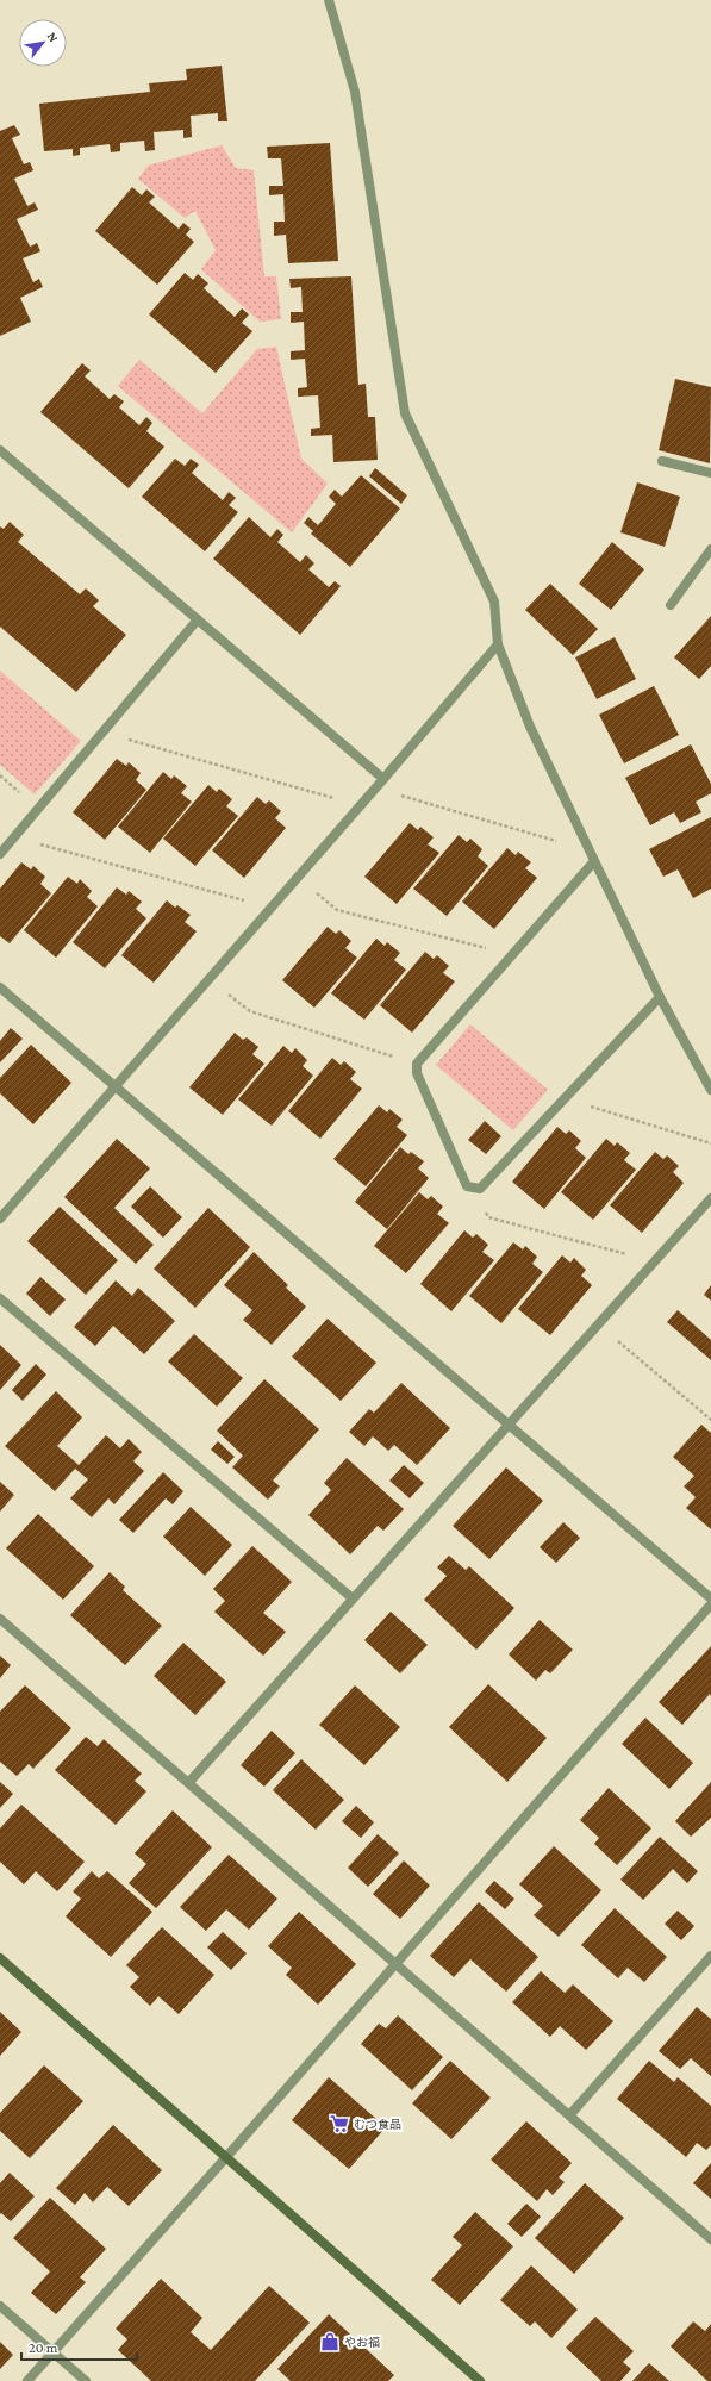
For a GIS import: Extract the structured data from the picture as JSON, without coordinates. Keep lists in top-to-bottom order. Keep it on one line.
{"places":{"supermarket":["むつ食品"],"shop":["やお福"]},"scale_bar":"20 m","north":"top right"}
